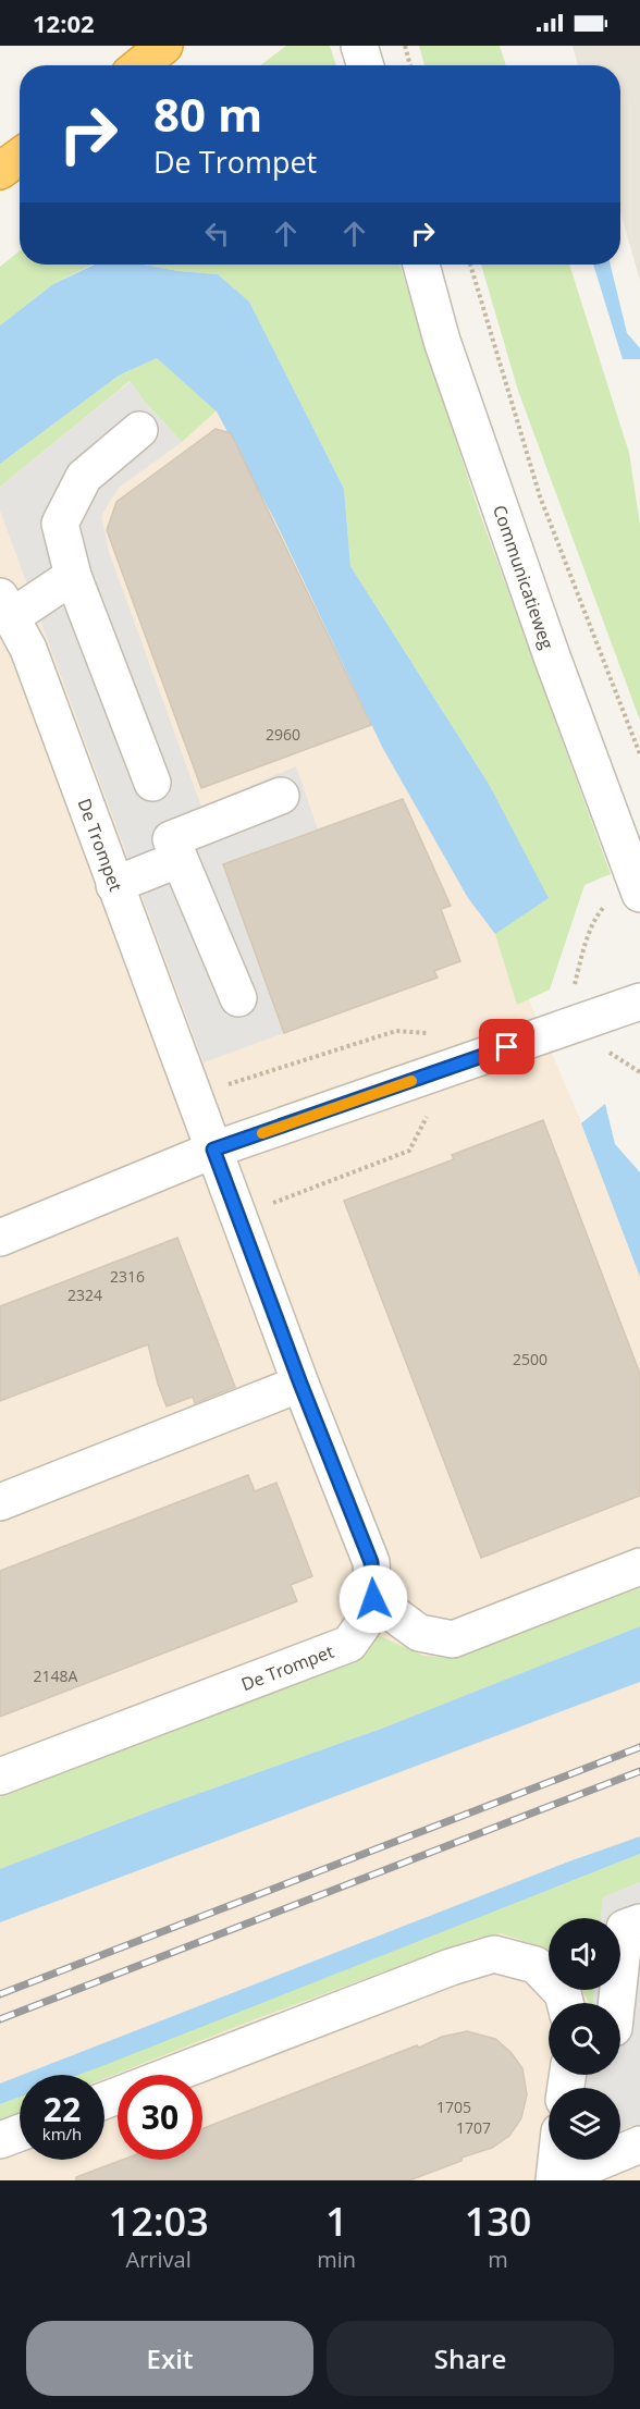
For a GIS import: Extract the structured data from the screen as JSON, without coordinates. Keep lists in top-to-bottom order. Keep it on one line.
{"streets":{"street":["Communicatieweg","De Trompet"]},"house_numbers":["2960","2316","2324","2500","2148A","1705","1707"],"page":{"status":"12:02","turn":["80 m","De Trompet"],"speed":"22 km/h","limit":"30","eta":["12:03","Arrival","1","min","130","m"],"buttons":["Exit","Share"]}}
